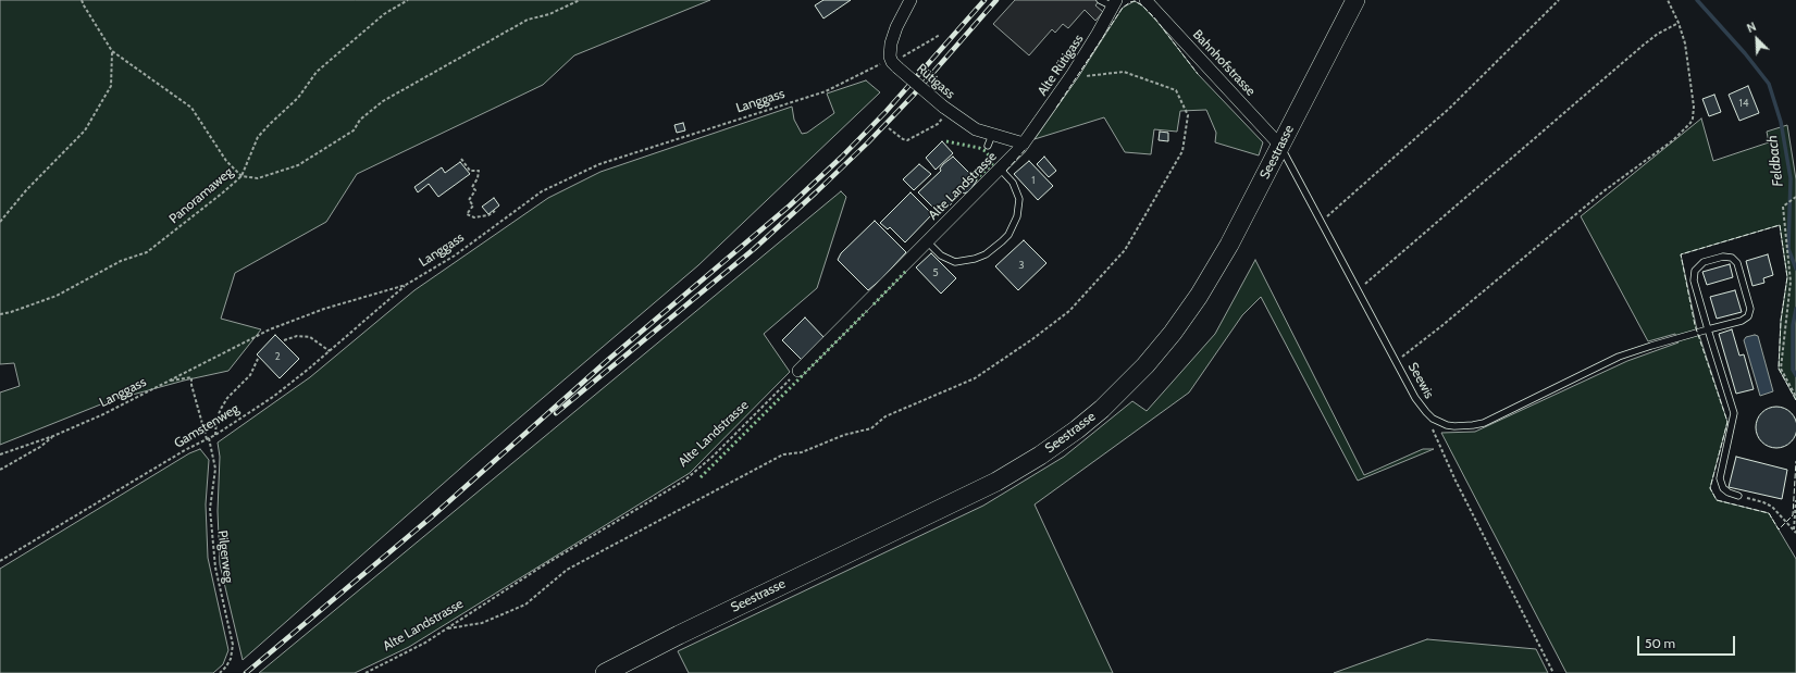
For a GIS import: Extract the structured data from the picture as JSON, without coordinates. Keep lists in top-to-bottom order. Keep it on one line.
{"streets":{"main road":["Seestrasse"],"street":["Bahnhofstrasse","Alte Rütigass","Rütigass","Alte Landstrasse"],"lane":["Seewis"],"path":["Langgass","Panoramaweg","Gamstenweg","Pilgerweg"]},"crossings":[["Bahnhofstrasse","Seestrasse"],["Bahnhofstrasse","Seewis"],["Alte Rütigass","Rütigass"],["Alte Rütigass","Alte Landstrasse"],["Rütigass","Langgass"],["Rütigass","Alte Landstrasse"],["Langgass","Gamstenweg"],["Langgass","Pilgerweg"],["Seestrasse","Seewis"],["Gamstenweg","Pilgerweg"]],"water":["Feldbach"],"house_numbers":["14","1","3","5","2"],"scale_bar":"50 m","north":"top left"}
